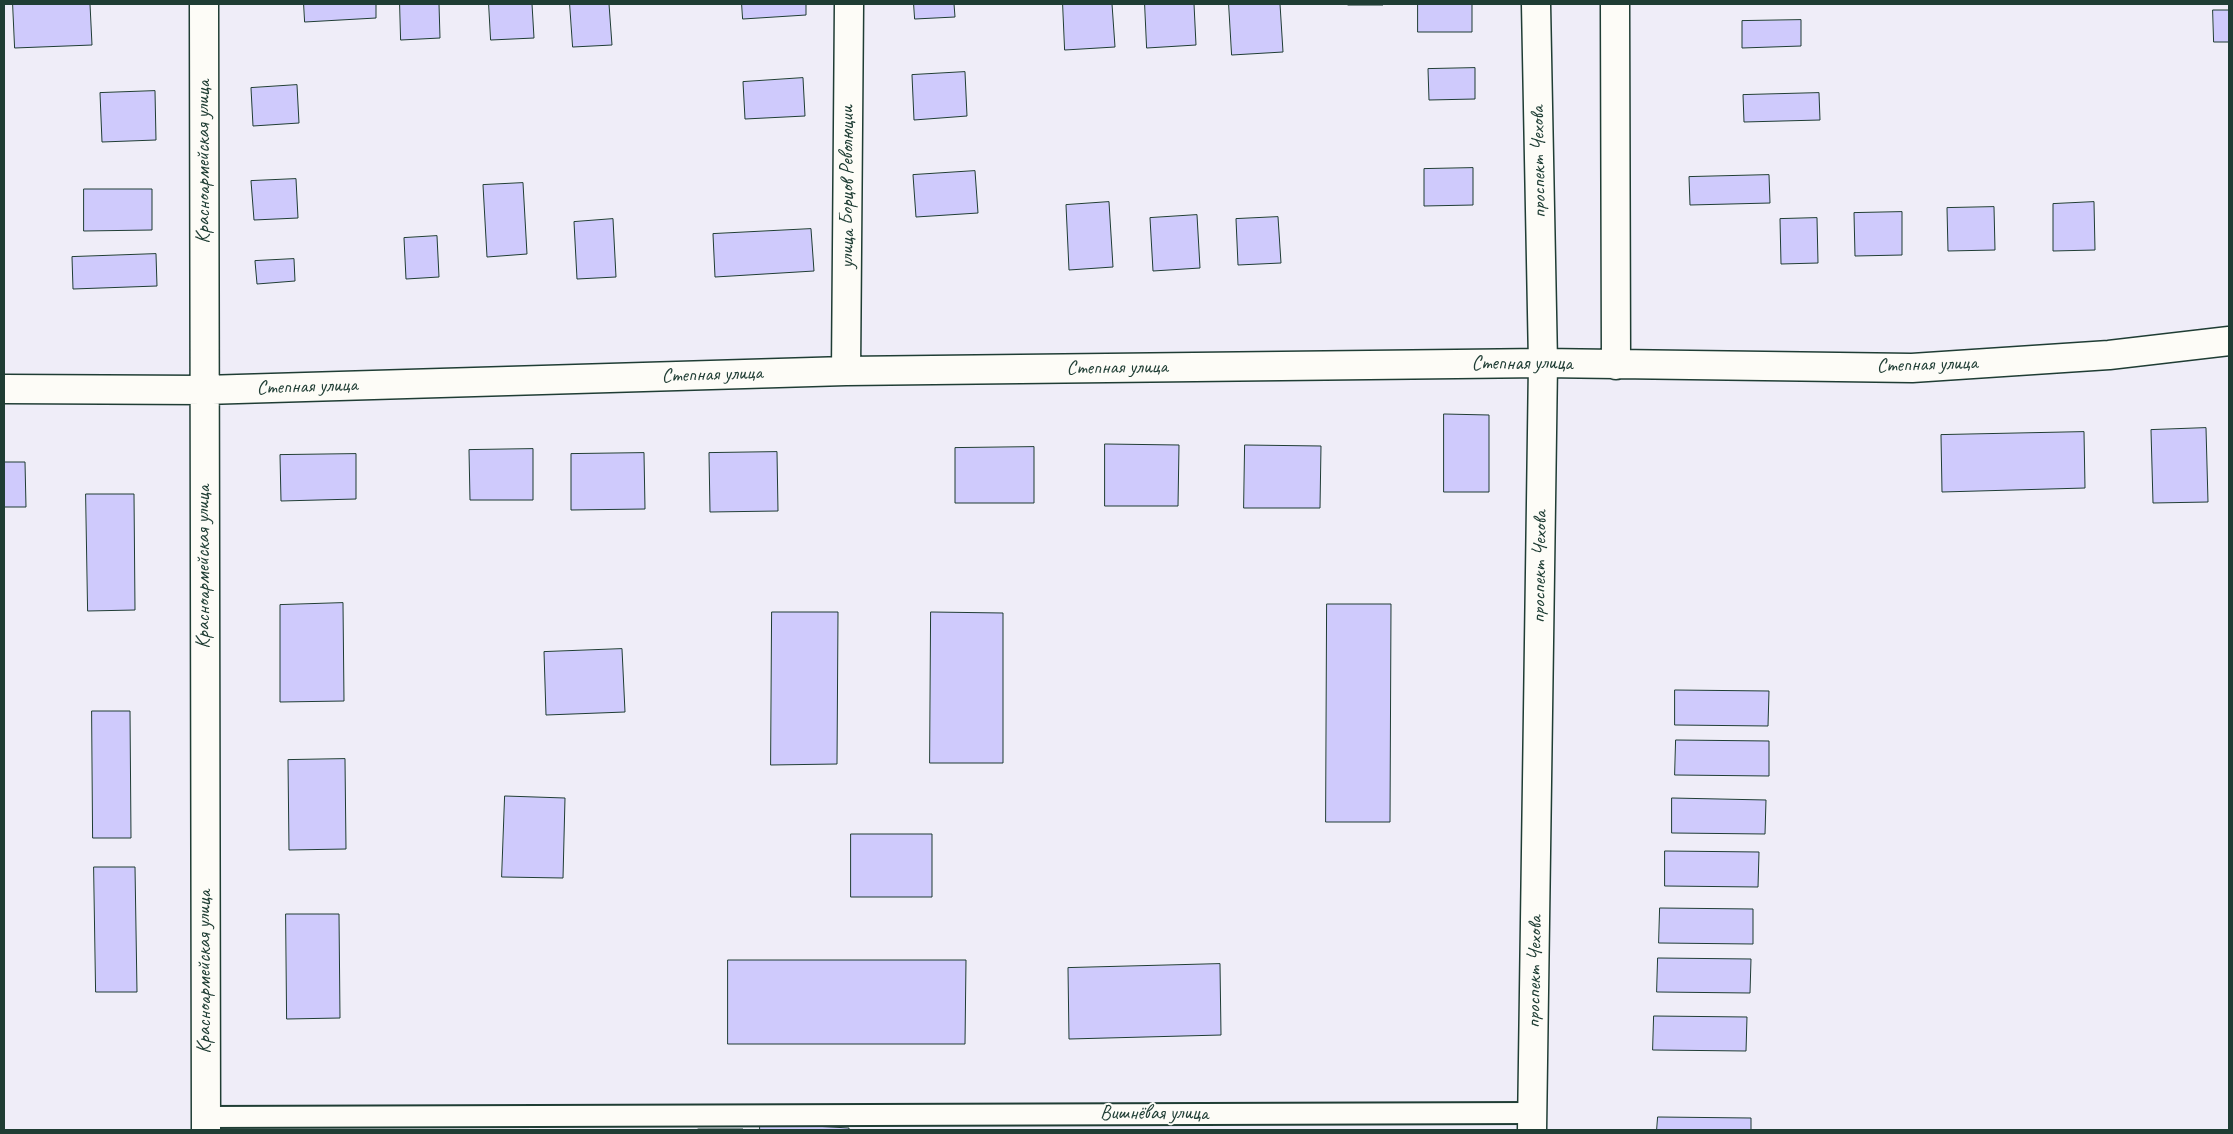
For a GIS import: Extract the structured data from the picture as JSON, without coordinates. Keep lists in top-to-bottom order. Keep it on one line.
{"streets":{"street":["Красноармейская улица","проспект Чехова","улица Борцов Революции","Степная улица"],"lane":["Вишнёвая улица"]},"crossings":[["Красноармейская улица","Степная улица"],["Красноармейская улица","Вишнёвая улица"],["проспект Чехова","Степная улица"],["проспект Чехова","Вишнёвая улица"],["улица Борцов Революции","Степная улица"]]}
